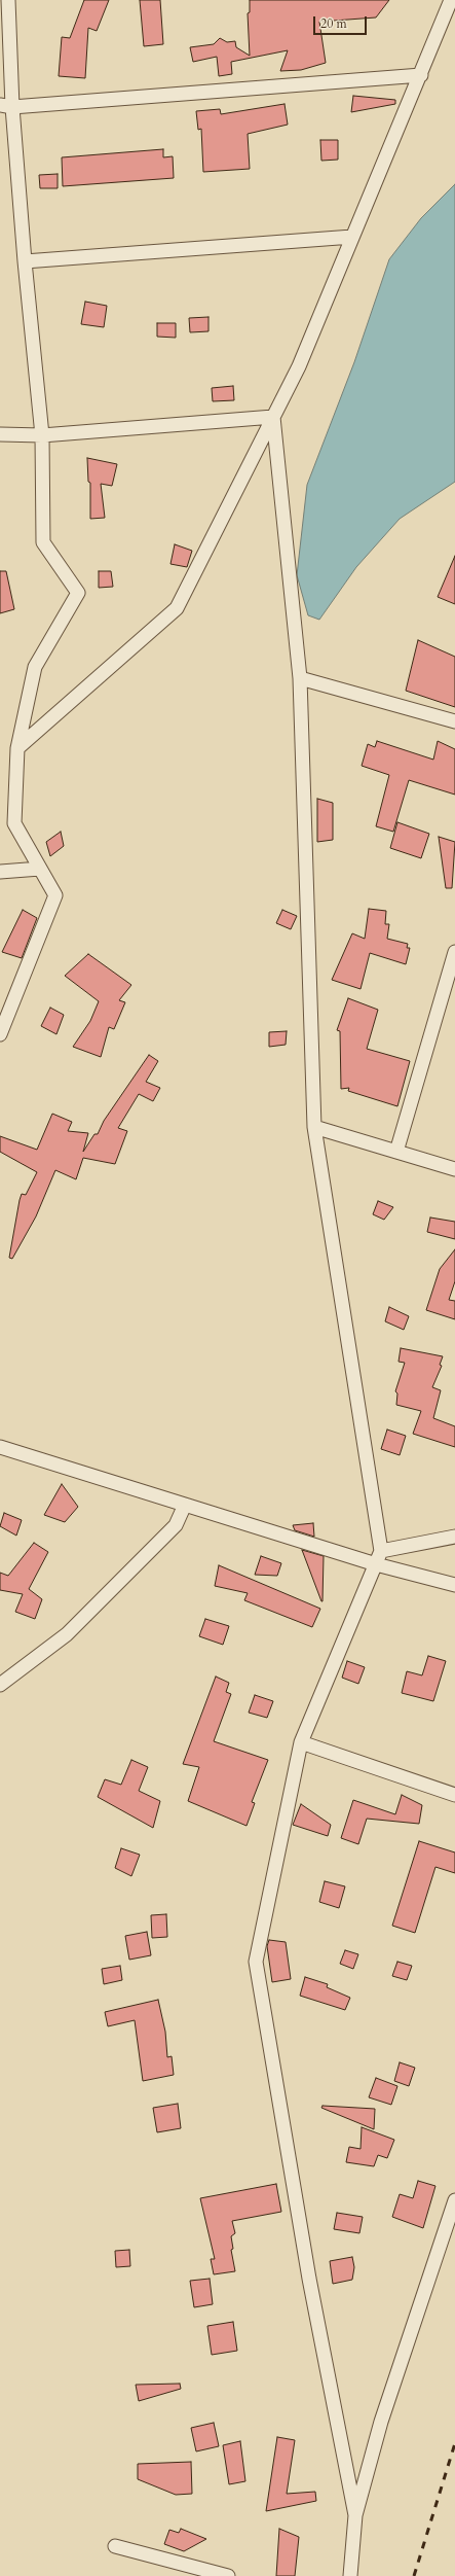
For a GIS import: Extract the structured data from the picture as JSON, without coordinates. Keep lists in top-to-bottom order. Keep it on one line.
{"scale_bar":"20 m"}
